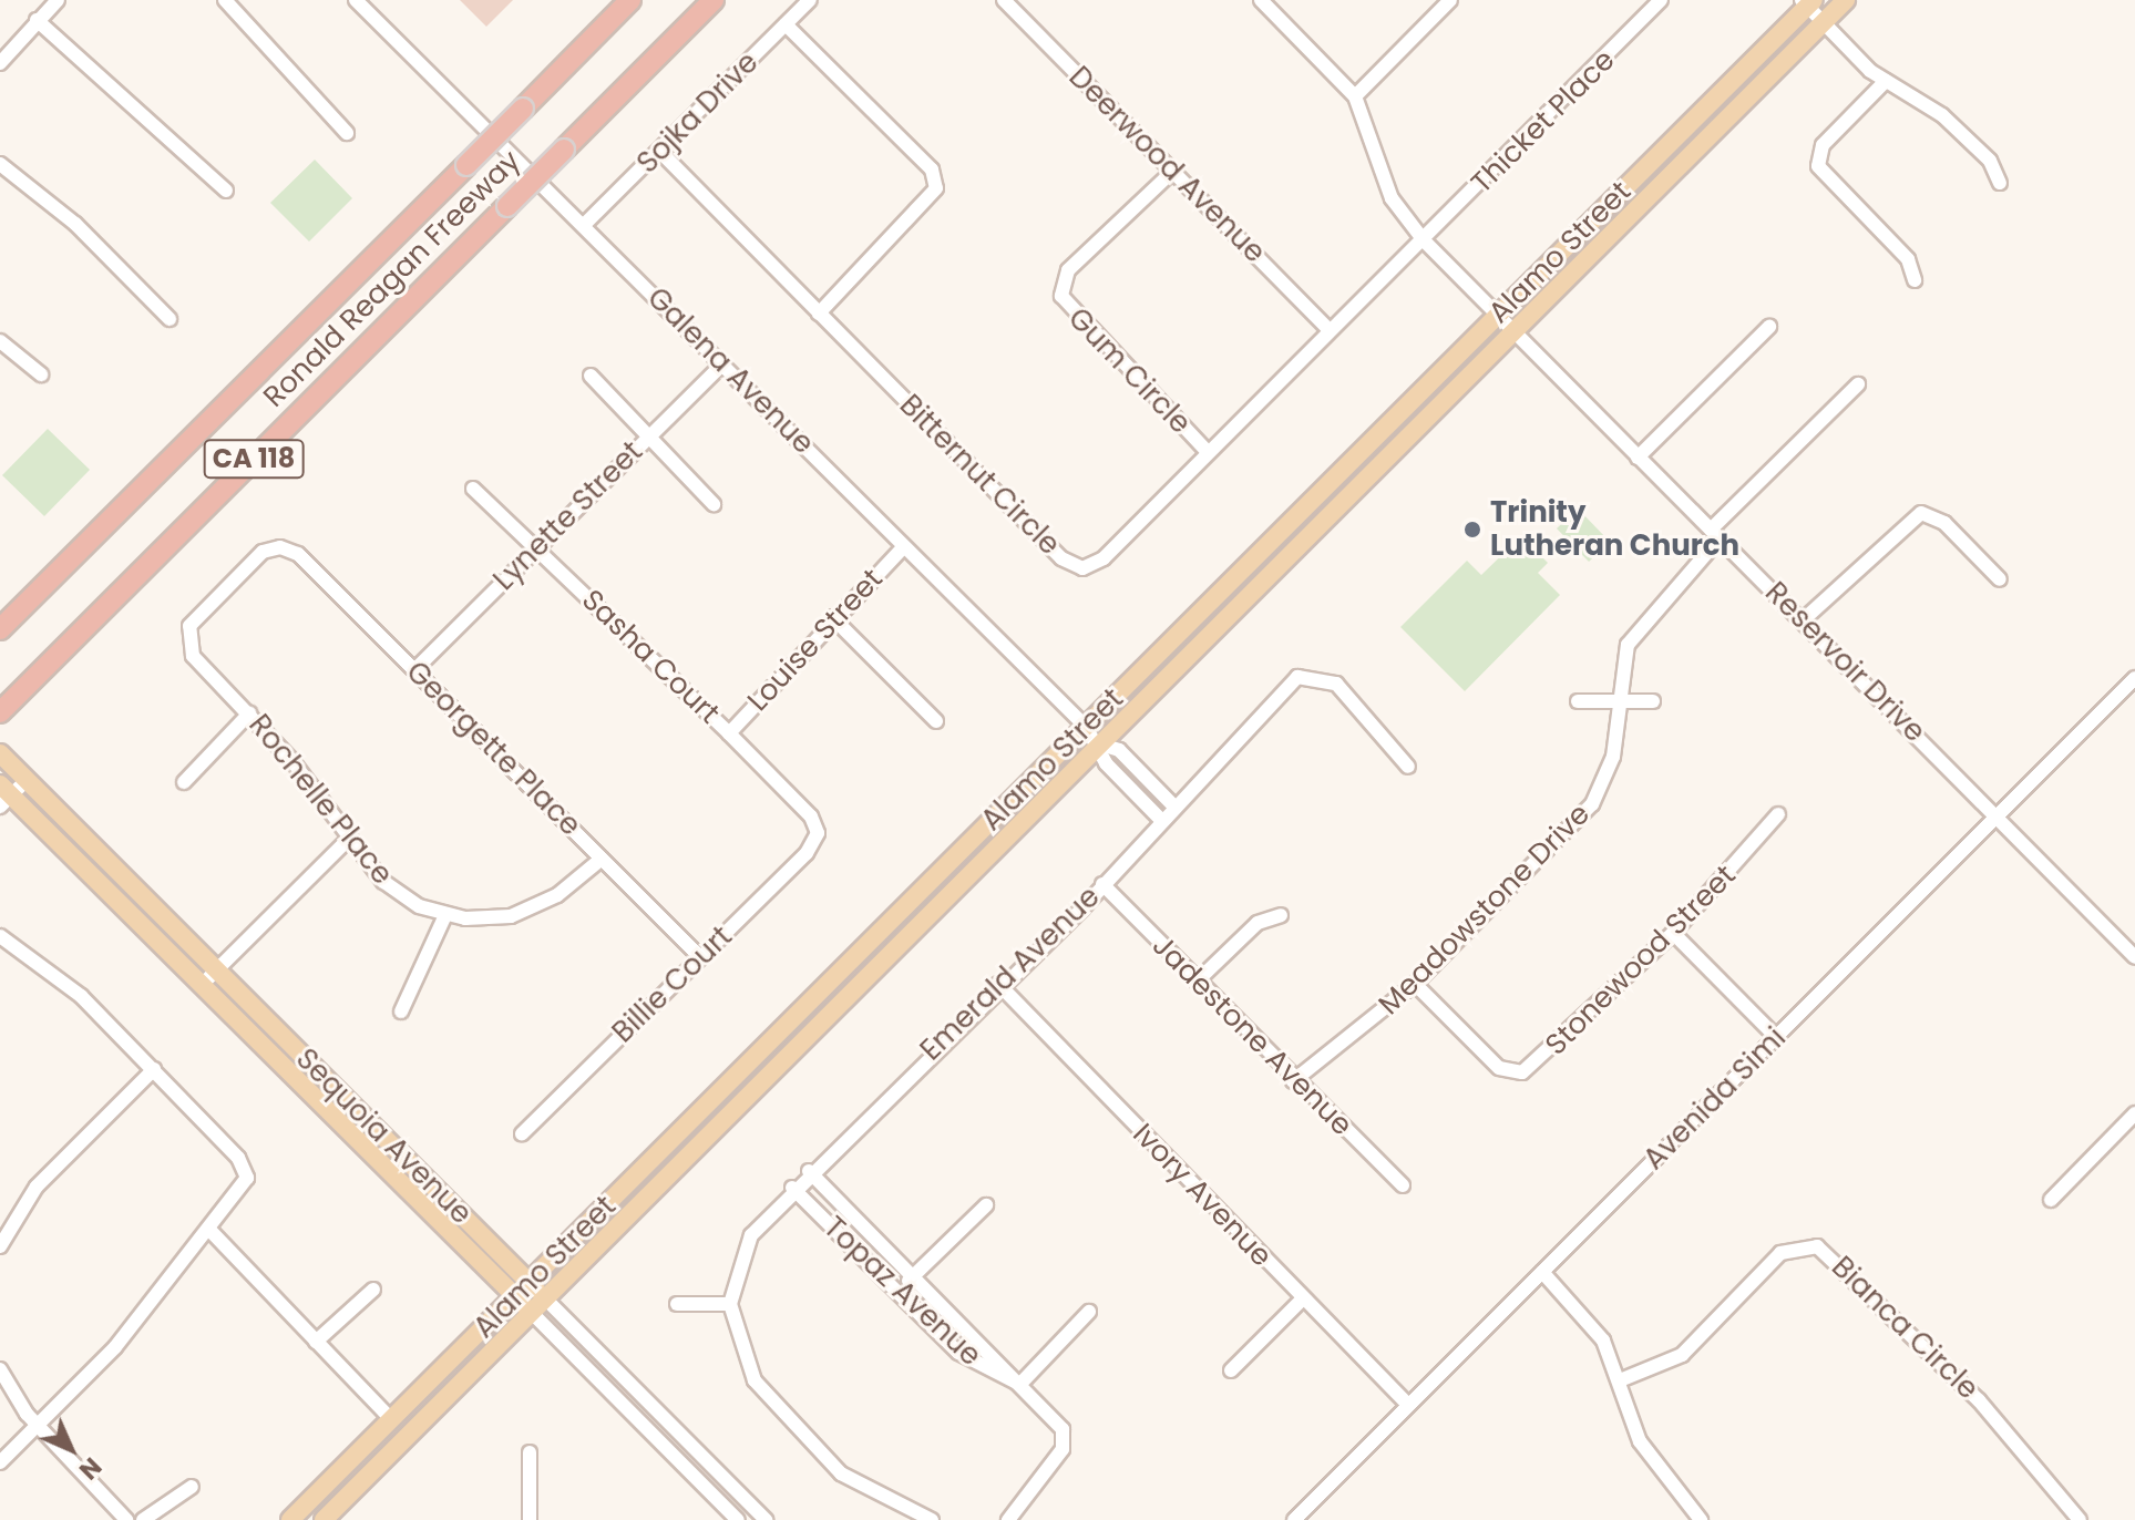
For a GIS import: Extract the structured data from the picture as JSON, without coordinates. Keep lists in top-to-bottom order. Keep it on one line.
{"streets":{"highway":["Ronald Reagan Freeway","CA 118"],"main road":["Alamo Street","Sequoia Avenue"],"street":["Sojka Drive","Thicket Place","Deerwood Avenue","Galena Avenue","Gum Circle","Bitternut Circle","Lynette Street","Louise Street","Sasha Court","Reservoir Drive","Georgette Place","Rochelle Place","Meadowstone Drive","Stonewood Street","Emerald Avenue","Billie Court","Jadestone Avenue","Avenida Simi","Ivory Avenue","Topaz Avenue","Bianca Circle"]},"crossings":[["Sojka Drive","Galena Avenue"],["Sojka Drive","Bitternut Circle"],["Thicket Place","Bitternut Circle"],["Thicket Place","Reservoir Drive"],["Deerwood Avenue","Gum Circle"],["Deerwood Avenue","Bitternut Circle"],["Alamo Street","Galena Avenue"],["Alamo Street","Reservoir Drive"],["Alamo Street","Sequoia Avenue"],["Galena Avenue","Lynette Street"],["Galena Avenue","Louise Street"],["Galena Avenue","Emerald Avenue"],["Gum Circle","Bitternut Circle"],["Bitternut Circle","Reservoir Drive"],["Lynette Street","Sasha Court"],["Lynette Street","Georgette Place"],["Louise Street","Sasha Court"],["Sasha Court","Billie Court"],["Reservoir Drive","Meadowstone Drive"],["Reservoir Drive","Avenida Simi"],["Georgette Place","Rochelle Place"],["Georgette Place","Billie Court"],["Meadowstone Drive","Stonewood Street"],["Meadowstone Drive","Jadestone Avenue"],["Emerald Avenue","Jadestone Avenue"],["Emerald Avenue","Ivory Avenue"],["Emerald Avenue","Topaz Avenue"],["Avenida Simi","Ivory Avenue"]],"places":["Trinity Lutheran Church"],"north":"bottom right"}
